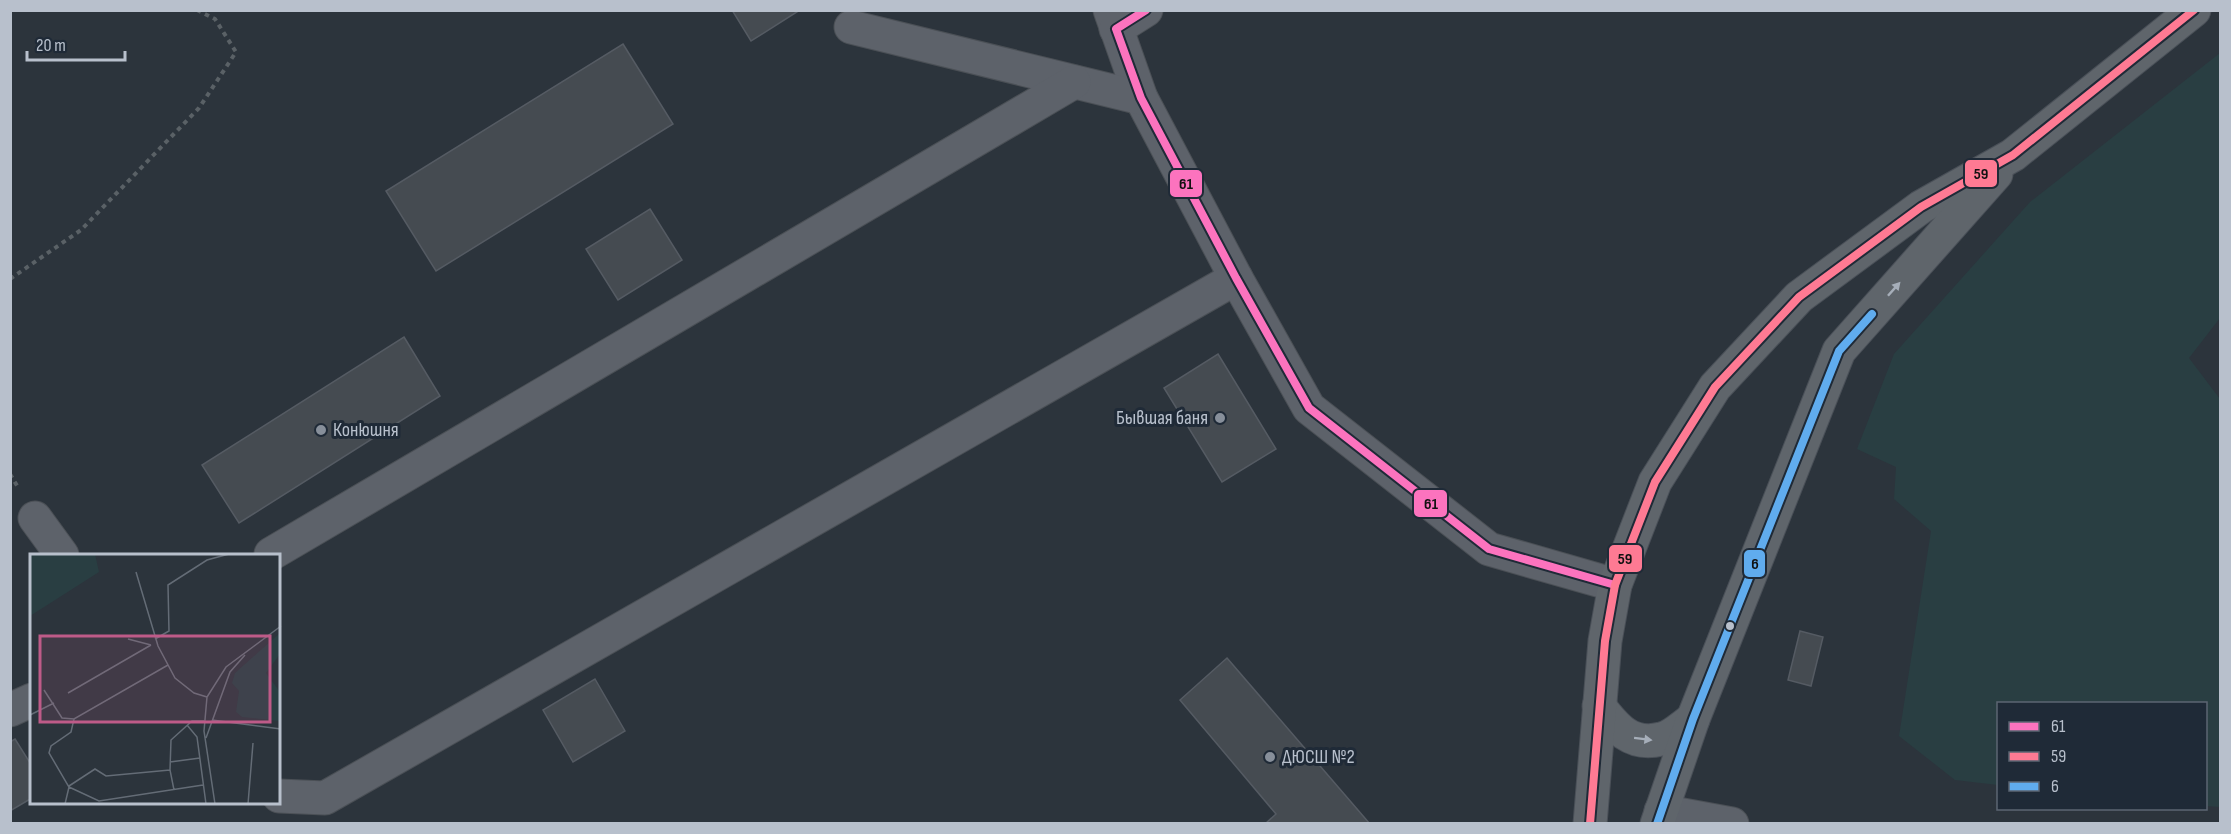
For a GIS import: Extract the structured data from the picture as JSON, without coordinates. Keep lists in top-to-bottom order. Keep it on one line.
{"places":["Бывшая баня","Конюшня","ДЮСШ №2"],"lines":["transit line 61","transit line 59","transit line 6"],"legend":["61","59","6"],"scale_bar":"20 m"}
